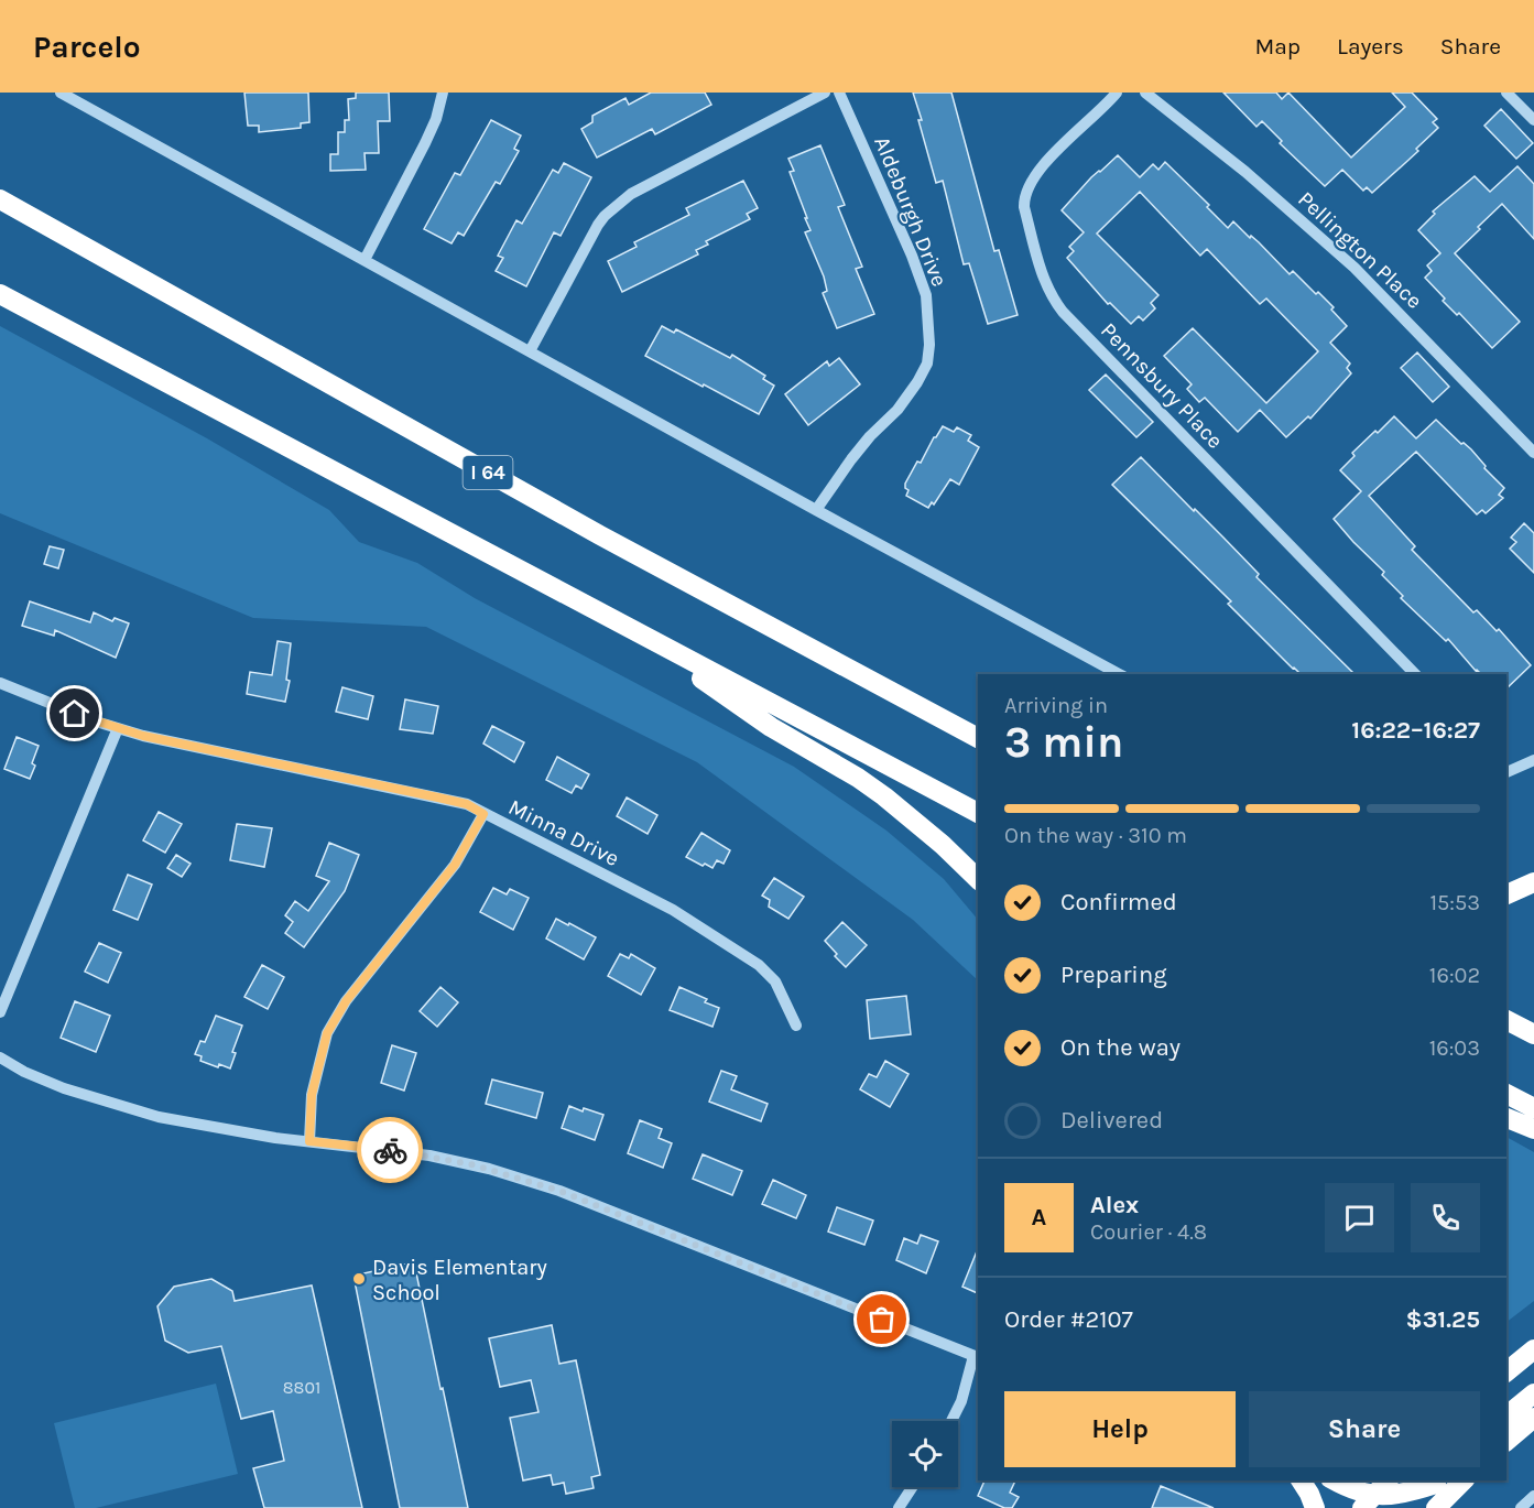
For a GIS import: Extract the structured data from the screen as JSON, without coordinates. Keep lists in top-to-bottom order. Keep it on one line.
{"streets":{"highway":["I 64"],"street":["Aldeburgh Drive","Pellington Place","Pennsbury Place","Minna Drive"]},"places":["Davis Elementary School"],"house_numbers":["8801"],"page":{"header":"Parcelo","nav":["Map","Layers","Share"],"heading":["3 min","Arriving in","16:22–16:27"],"panel":["Alex","Courier · 4.8","Order #2107","$31.25"],"bar":"On the way · 310 m","list":[["Confirmed","15:53"],["Preparing","16:02"],["On the way","16:03"],"Delivered"],"round":"A","buttons":["Help","Share"]}}
